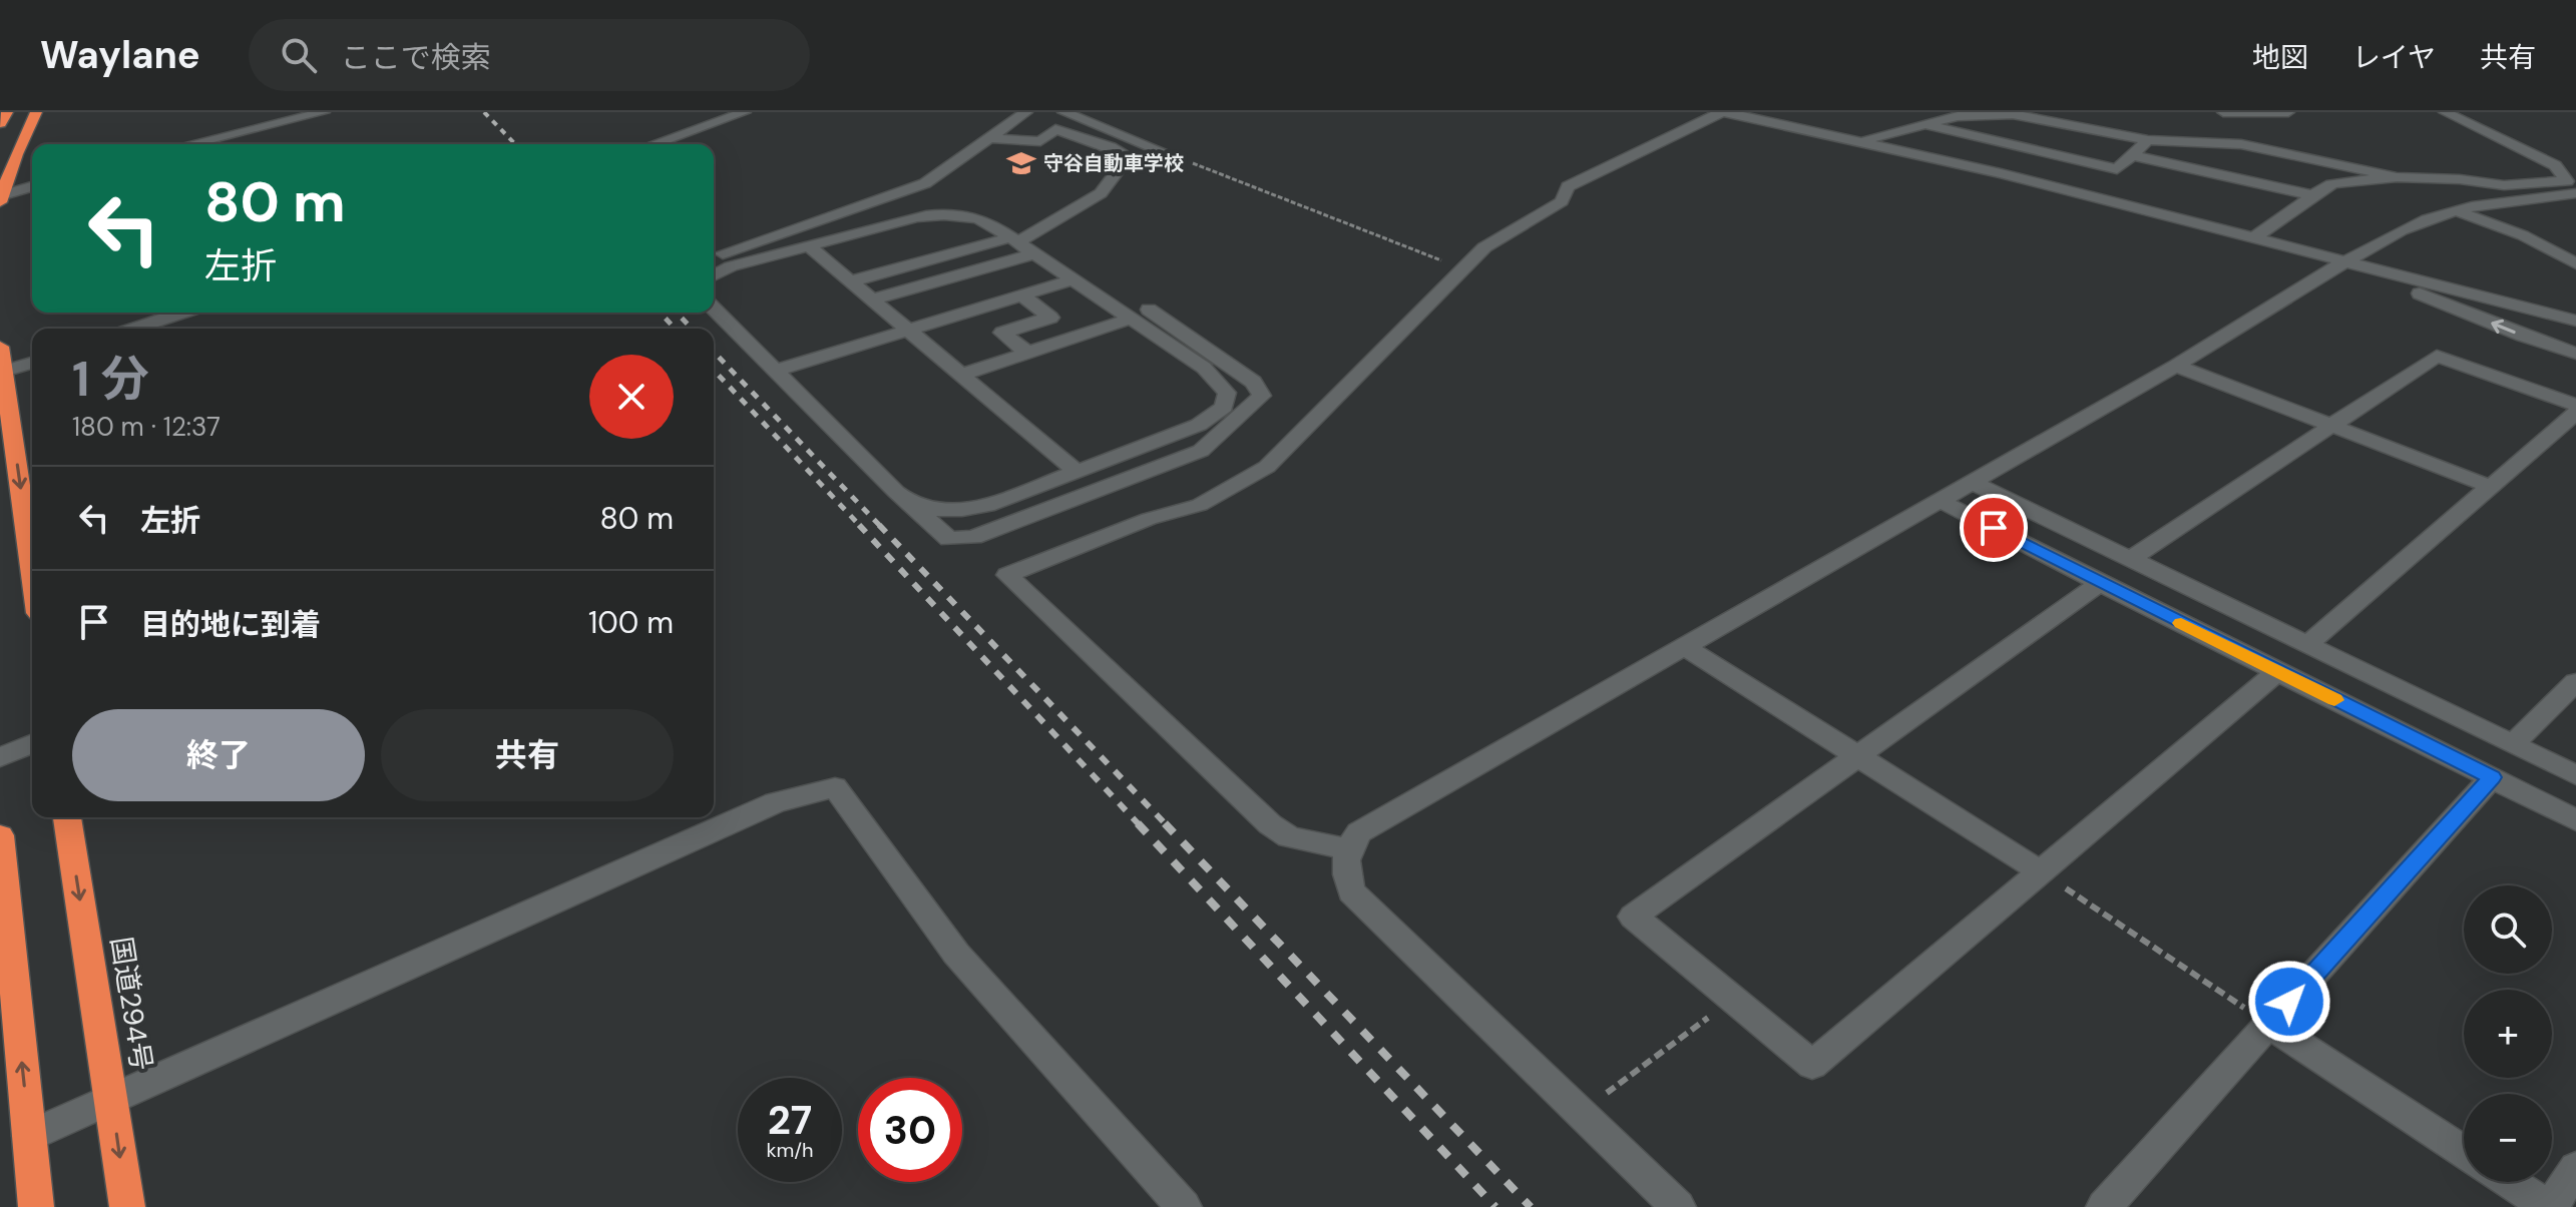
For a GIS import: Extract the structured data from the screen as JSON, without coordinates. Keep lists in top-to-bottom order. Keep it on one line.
{"streets":{"highway":["国道294号"]},"places":{"school or university":["守谷自動車学校"]},"page":{"header":"Waylane","search":"ここで検索","nav":["地図","レイヤ","共有"],"turn":["80 m","左折"],"heading":["1 分","180 m · 12:37"],"list":[{"name":"左折","value":"80 m"},{"name":"目的地に到着","value":"100 m"}],"buttons":["終了","共有"],"map_buttons":["+","−"],"speed":"27 km/h","limit":"30"}}
